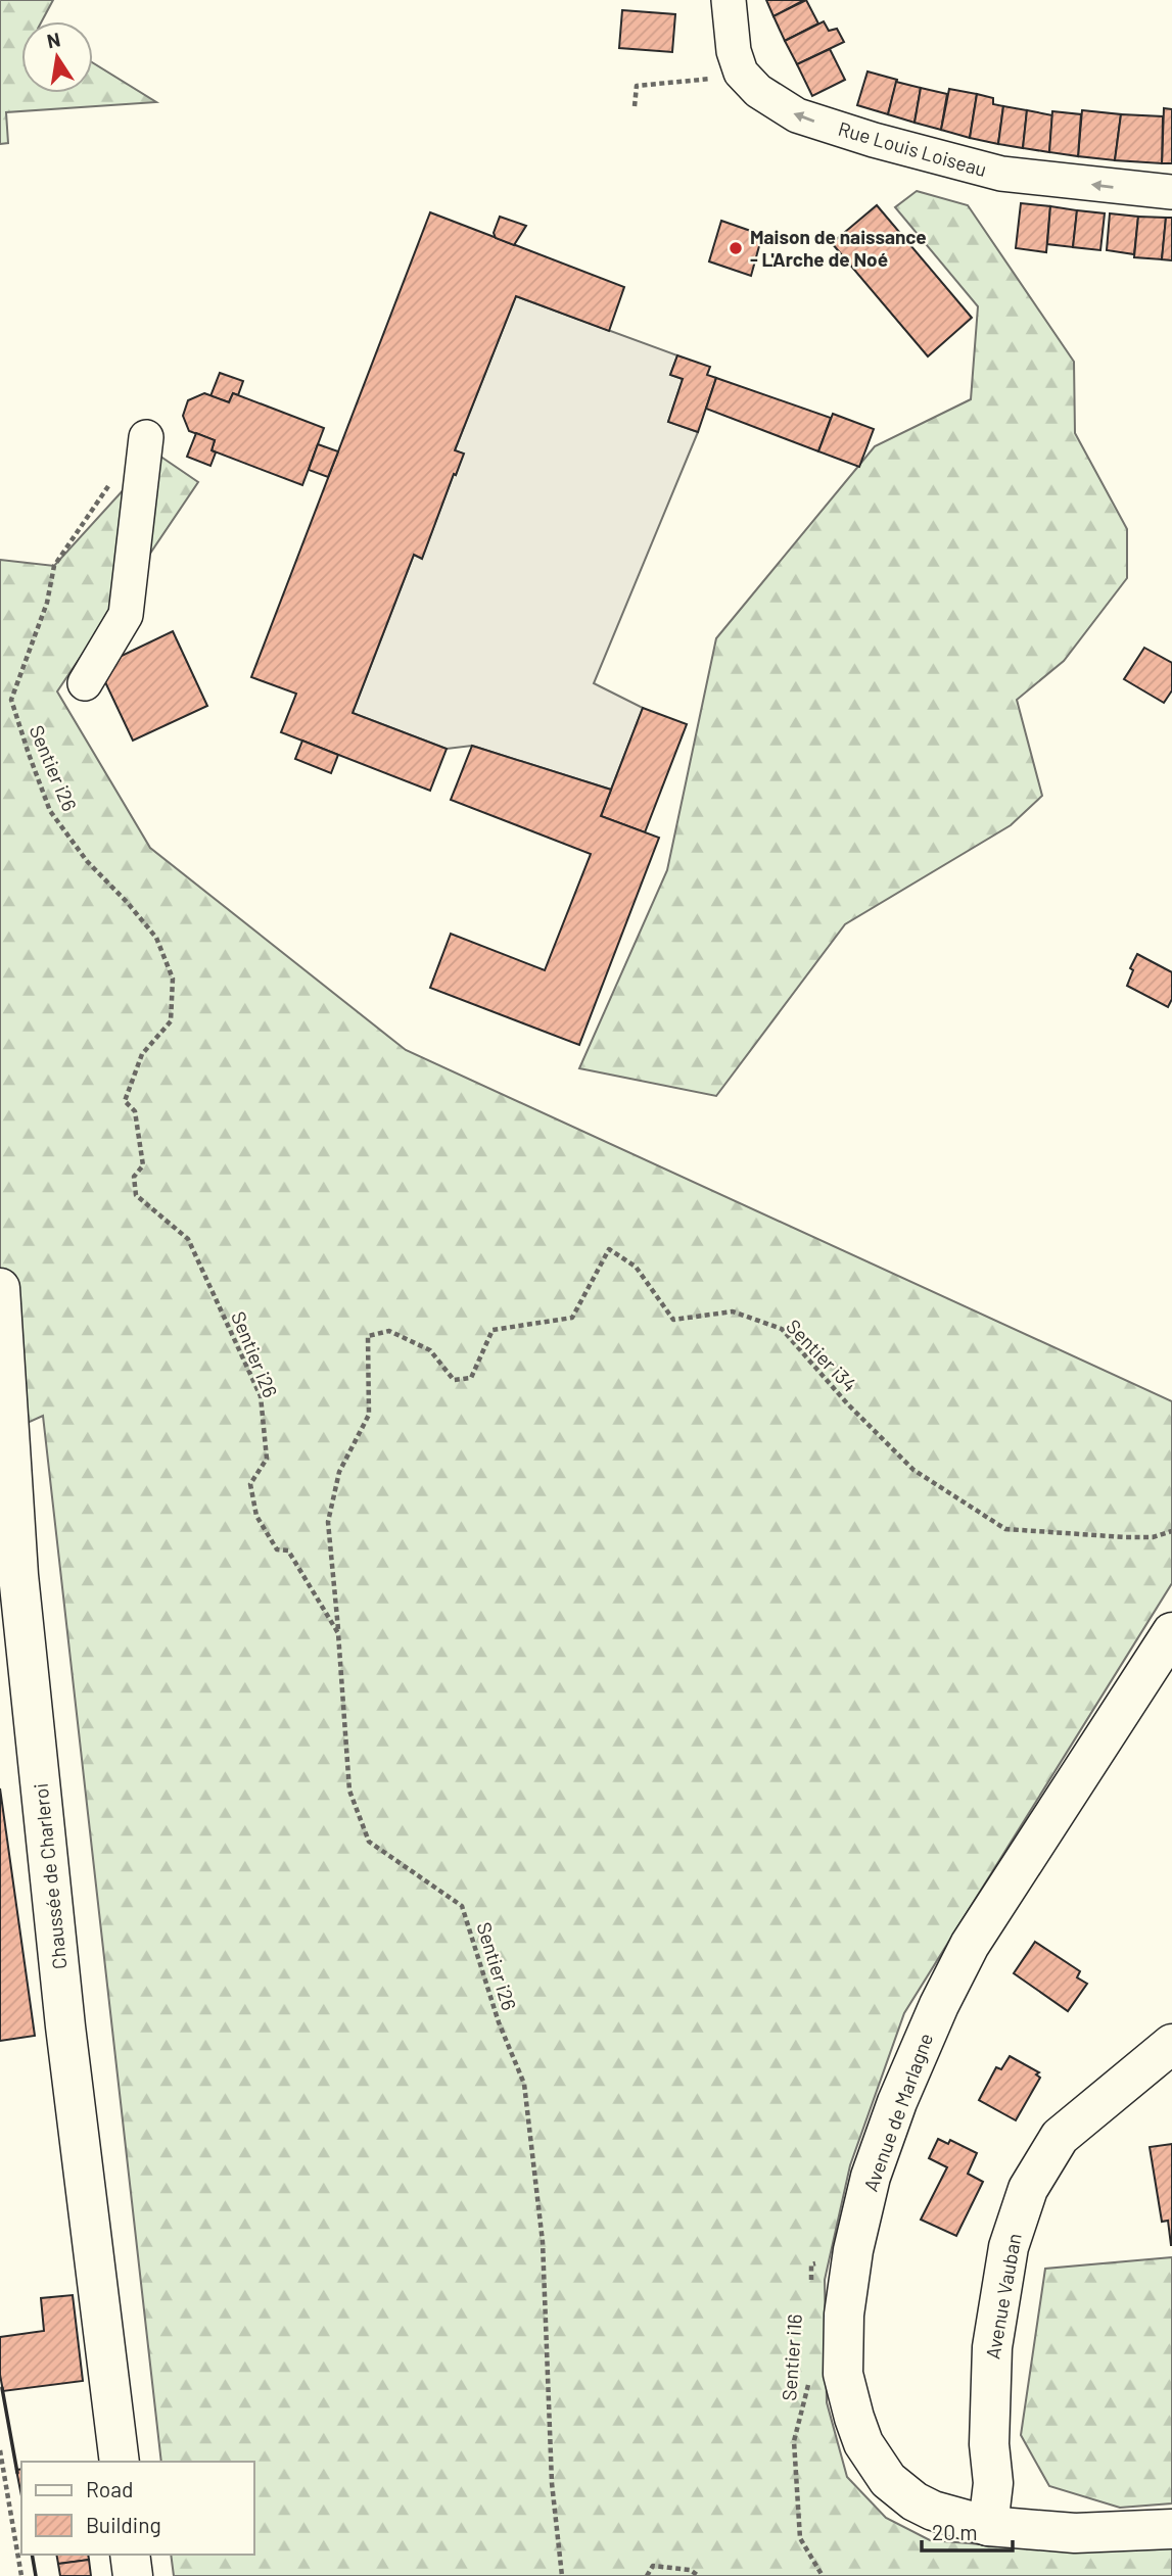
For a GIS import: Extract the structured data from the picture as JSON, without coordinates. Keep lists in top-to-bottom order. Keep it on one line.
{"streets":{"main road":["Chaussée de Charleroi","Avenue de Marlagne","Avenue Vauban"],"street":["Rue Louis Loiseau"],"path":["Sentier i26","Sentier i34","Sentier i16"]},"crossings":[["Sentier i26","Sentier i34"],["Avenue de Marlagne","Avenue Vauban"],["Avenue de Marlagne","Sentier i16"]],"one_way":["Rue Louis Loiseau"],"places":["Maison de naissance - L'Arche de Noé"],"legend":["Road","Building"],"scale_bar":"20 m","north":"top"}
